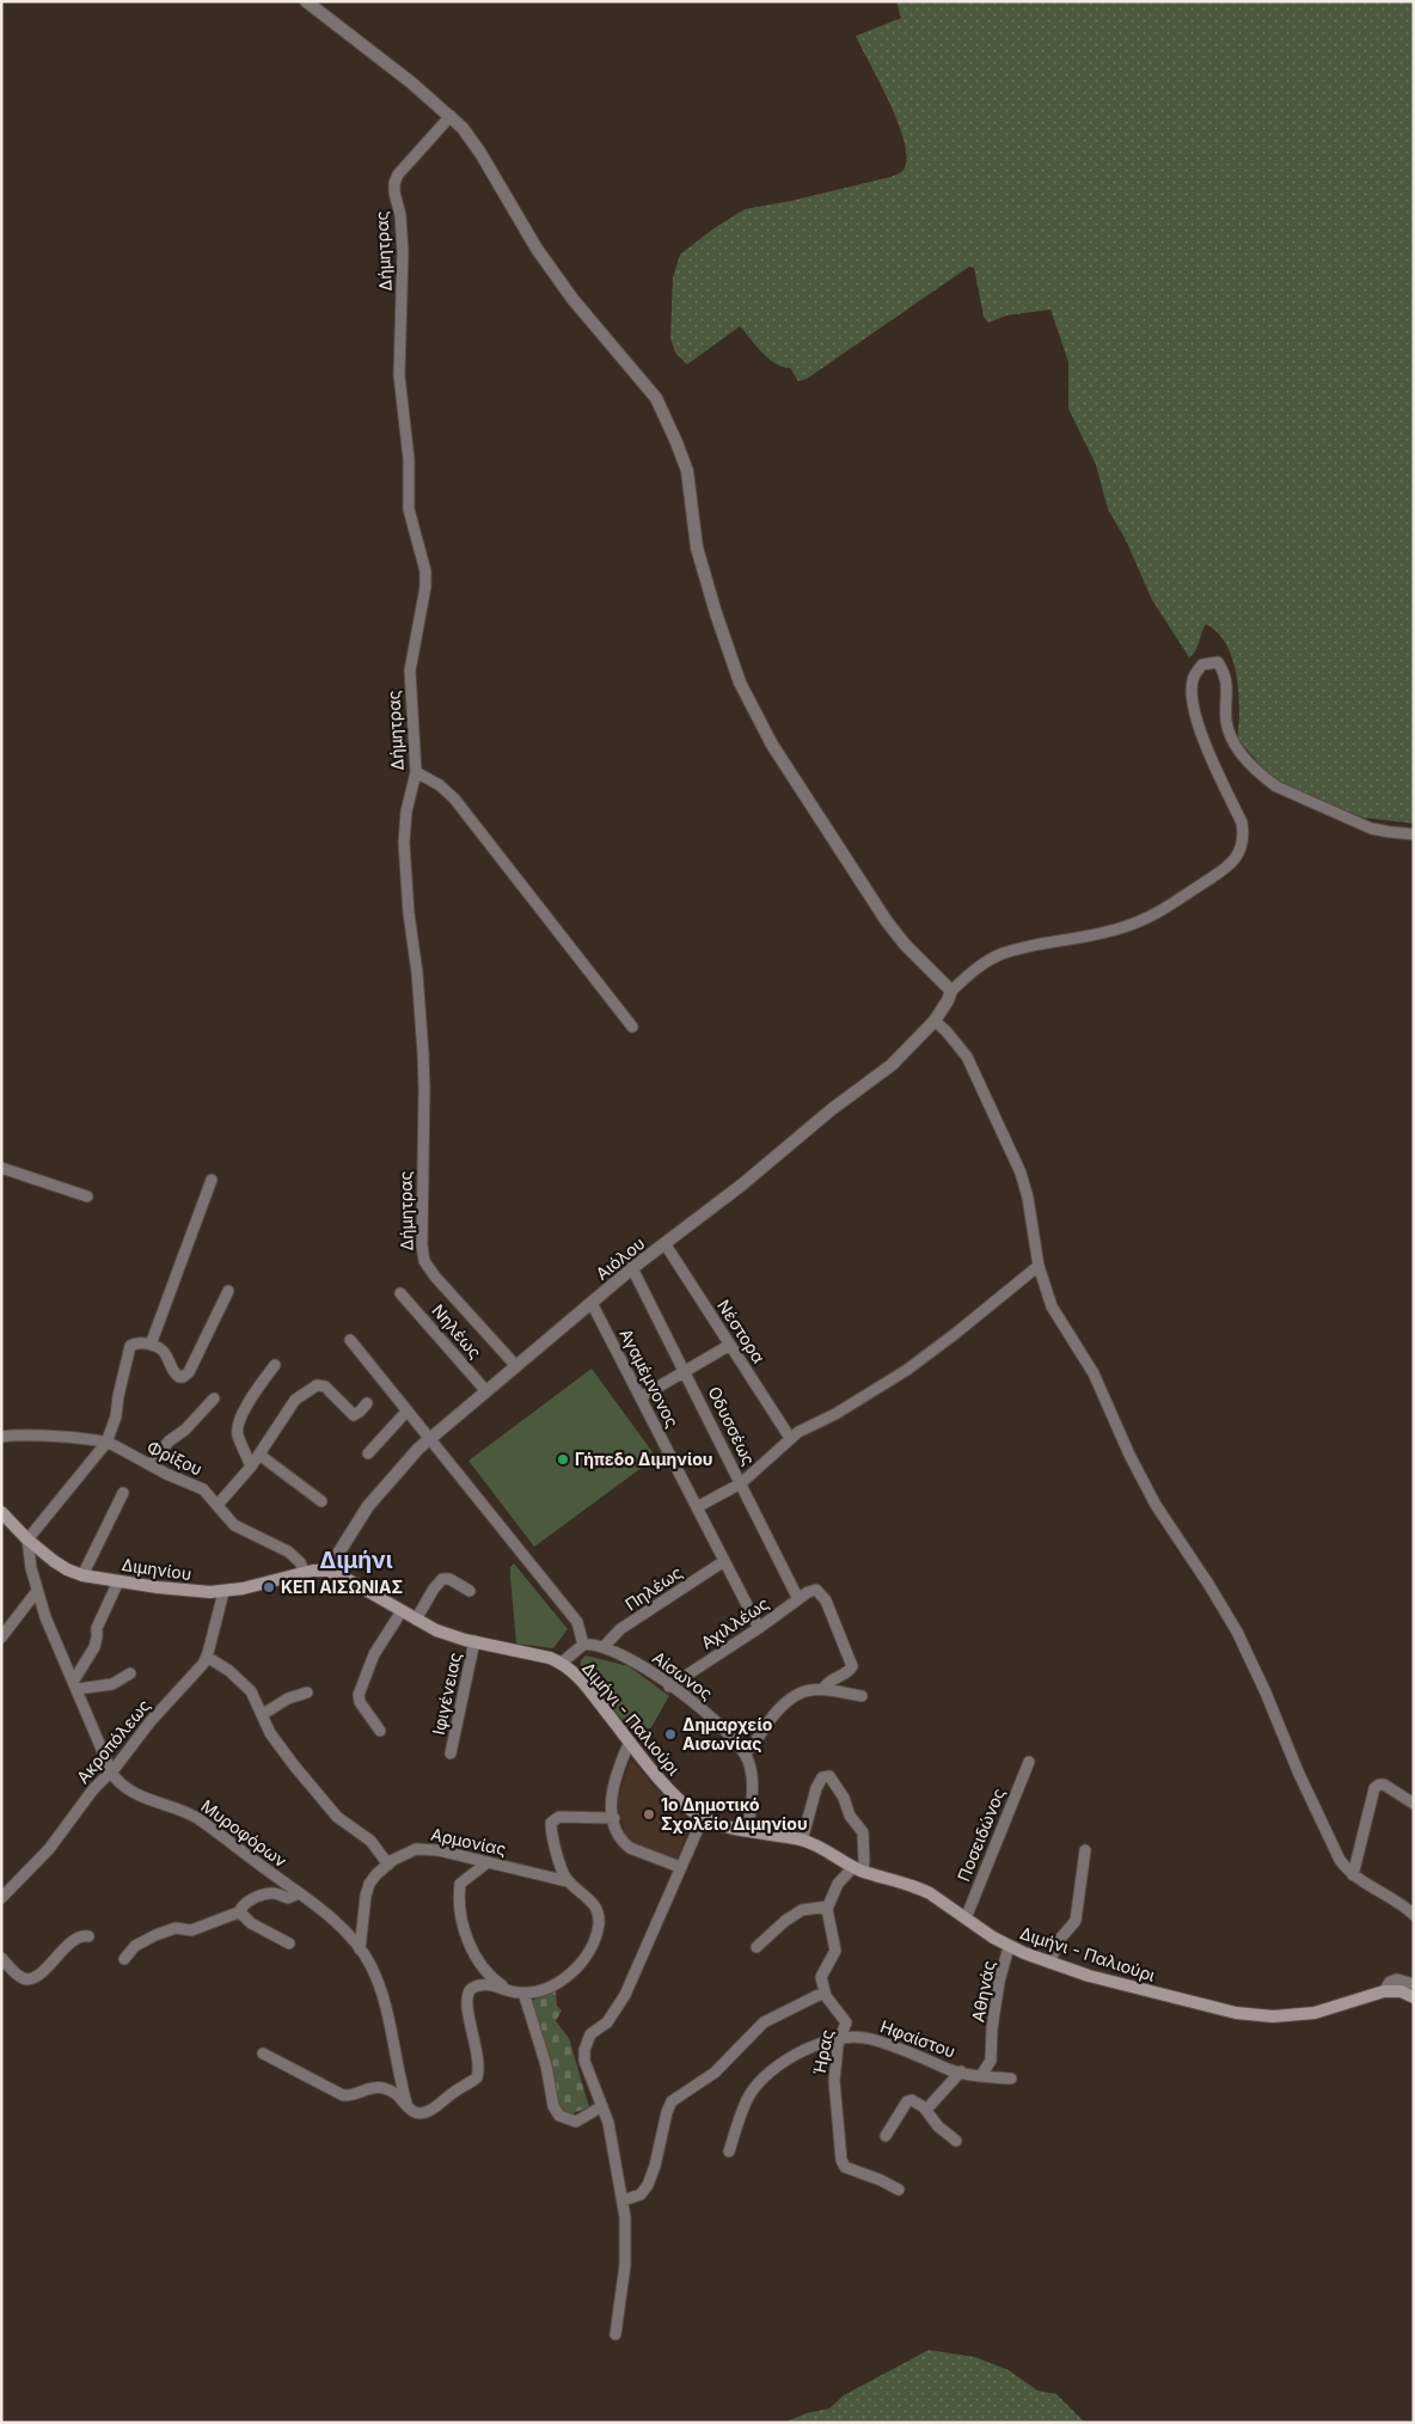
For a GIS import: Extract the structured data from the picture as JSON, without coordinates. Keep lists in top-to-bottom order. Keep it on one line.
{"streets":{"main road":["Διμηνίου","Διμήνι - Παλιούρι"],"street":["Δήμητρας","Αιόλου","Νηλέως","Νέστορα","Αγαμέμνονος","Οδυσσέως","Φρίξου","Πηλέως","Αχιλλέως","Αίσωνος","Ιφιγένειας","Ακροπόλεως","Μυροφόρων","Ποσειδώνος","Αρμονίας","Αθηνάς","Ηφαίστου","Ήρας"]},"crossings":[["Δήμητρας","Αιόλου"],["Αιόλου","Νηλέως"],["Αιόλου","Νέστορα"],["Αιόλου","Αγαμέμνονος"],["Αιόλου","Οδυσσέως"],["Αιόλου","Διμηνίου"],["Αιόλου","Διμήνι - Παλιούρι"],["Αγαμέμνονος","Πηλέως"],["Αγαμέμνονος","Αχιλλέως"],["Οδυσσέως","Αχιλλέως"],["Φρίξου","Διμηνίου"],["Διμηνίου","Διμήνι - Παλιούρι"],["Διμηνίου","Ακροπόλεως"],["Διμηνίου","Μυροφόρων"],["Πηλέως","Αίσωνος"],["Αχιλλέως","Αίσωνος"],["Αίσωνος","Διμήνι - Παλιούρι"],["Ιφιγένειας","Διμήνι - Παλιούρι"],["Διμήνι - Παλιούρι","Ποσειδώνος"],["Διμήνι - Παλιούρι","Αθηνάς"],["Ακροπόλεως","Μυροφόρων"],["Μυροφόρων","Αρμονίας"],["Αθηνάς","Ηφαίστου"],["Ηφαίστου","Ήρας"]],"districts":["Διμήνι"],"places":["Γήπεδο Διμηνίου","ΚΕΠ ΑΙΣΩΝΙΑΣ","Δημαρχείο Αισωνίας","1ο Δημοτικό Σχολείο Διμηνίου"]}
